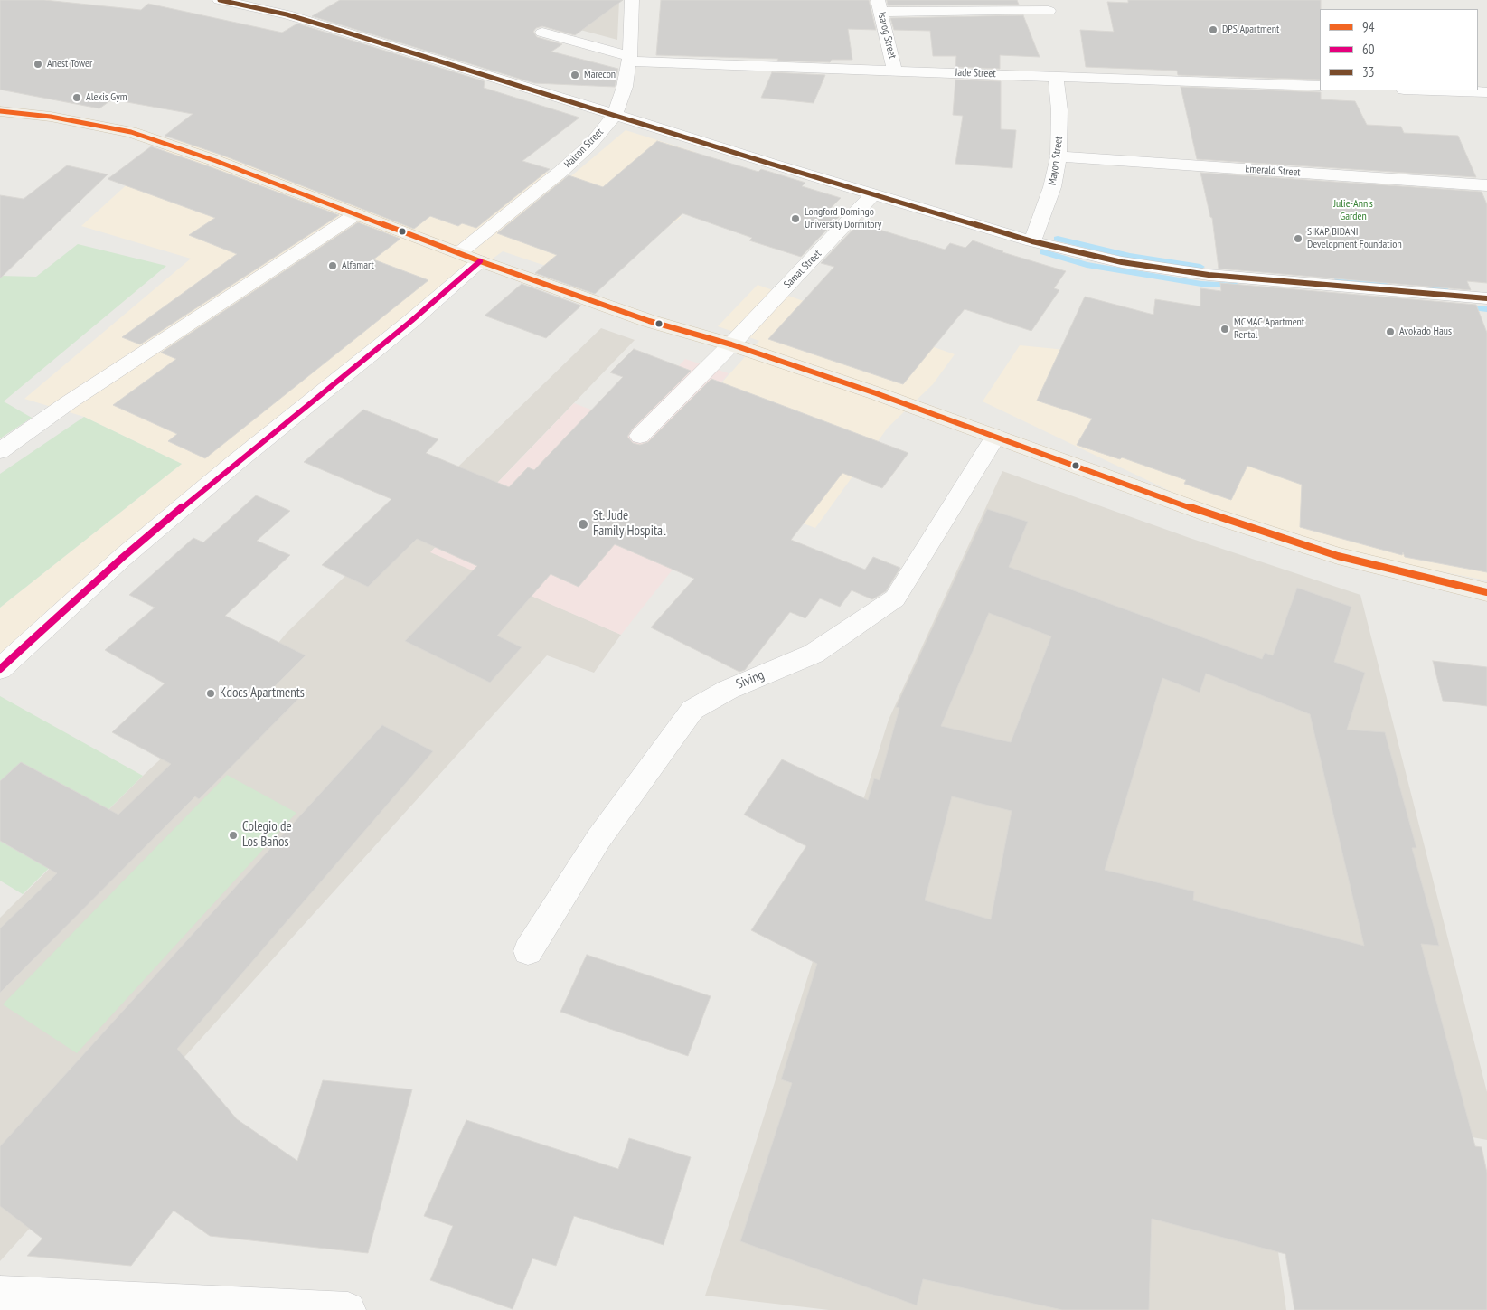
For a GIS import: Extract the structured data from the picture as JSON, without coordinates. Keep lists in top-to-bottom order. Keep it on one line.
{"streets":{"street":["Isarog Street","Jade Street","Halcon Street","Mayon Street","Emerald Street","Samat Street","Siving"]},"crossings":[["Isarog Street","Jade Street"],["Jade Street","Halcon Street"],["Jade Street","Mayon Street"],["Mayon Street","Emerald Street"]],"parks":["Julie-Ann's Garden"],"places":["DPS Apartment","Anest Tower","Marecon","Alexis Gym","Longford Domingo University Dormitory","SIKAP BIDANI Development Foundation","Alfamart","MCMAC Apartment Rental","Avokado Haus","St. Jude Family Hospital","Kdocs Apartments","Colegio de Los Baños"],"lines":["transit line 33","transit line 94","transit line 60"],"legend":["94","60","33"]}
